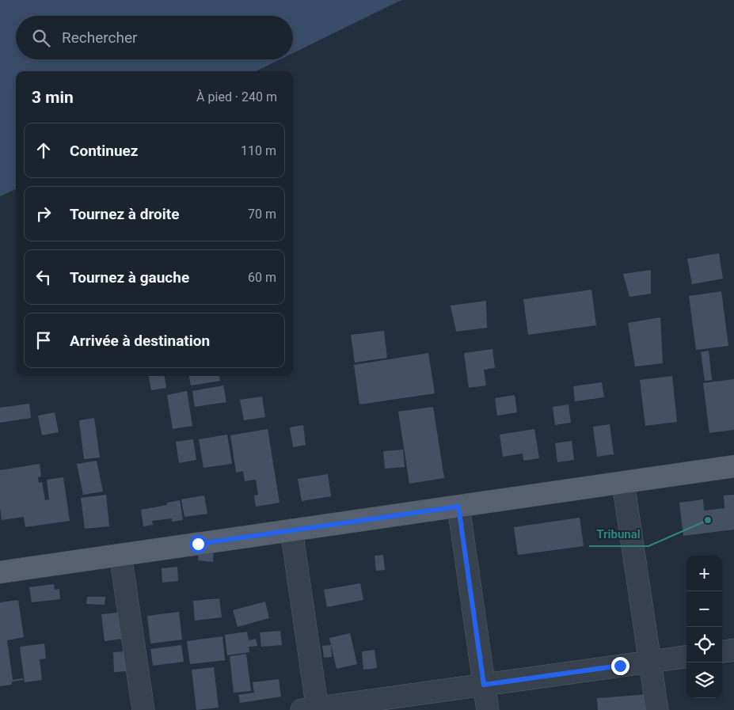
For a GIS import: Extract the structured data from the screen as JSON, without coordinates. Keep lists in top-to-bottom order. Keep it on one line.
{"places":["Tribunal"],"page":{"search":"Rechercher","heading":["3 min","À pied · 240 m"],"list":[["Continuez","110 m"],["Tournez à droite","70 m"],["Tournez à gauche","60 m"],"Arrivée à destination"],"map_buttons":["+","−"]}}
